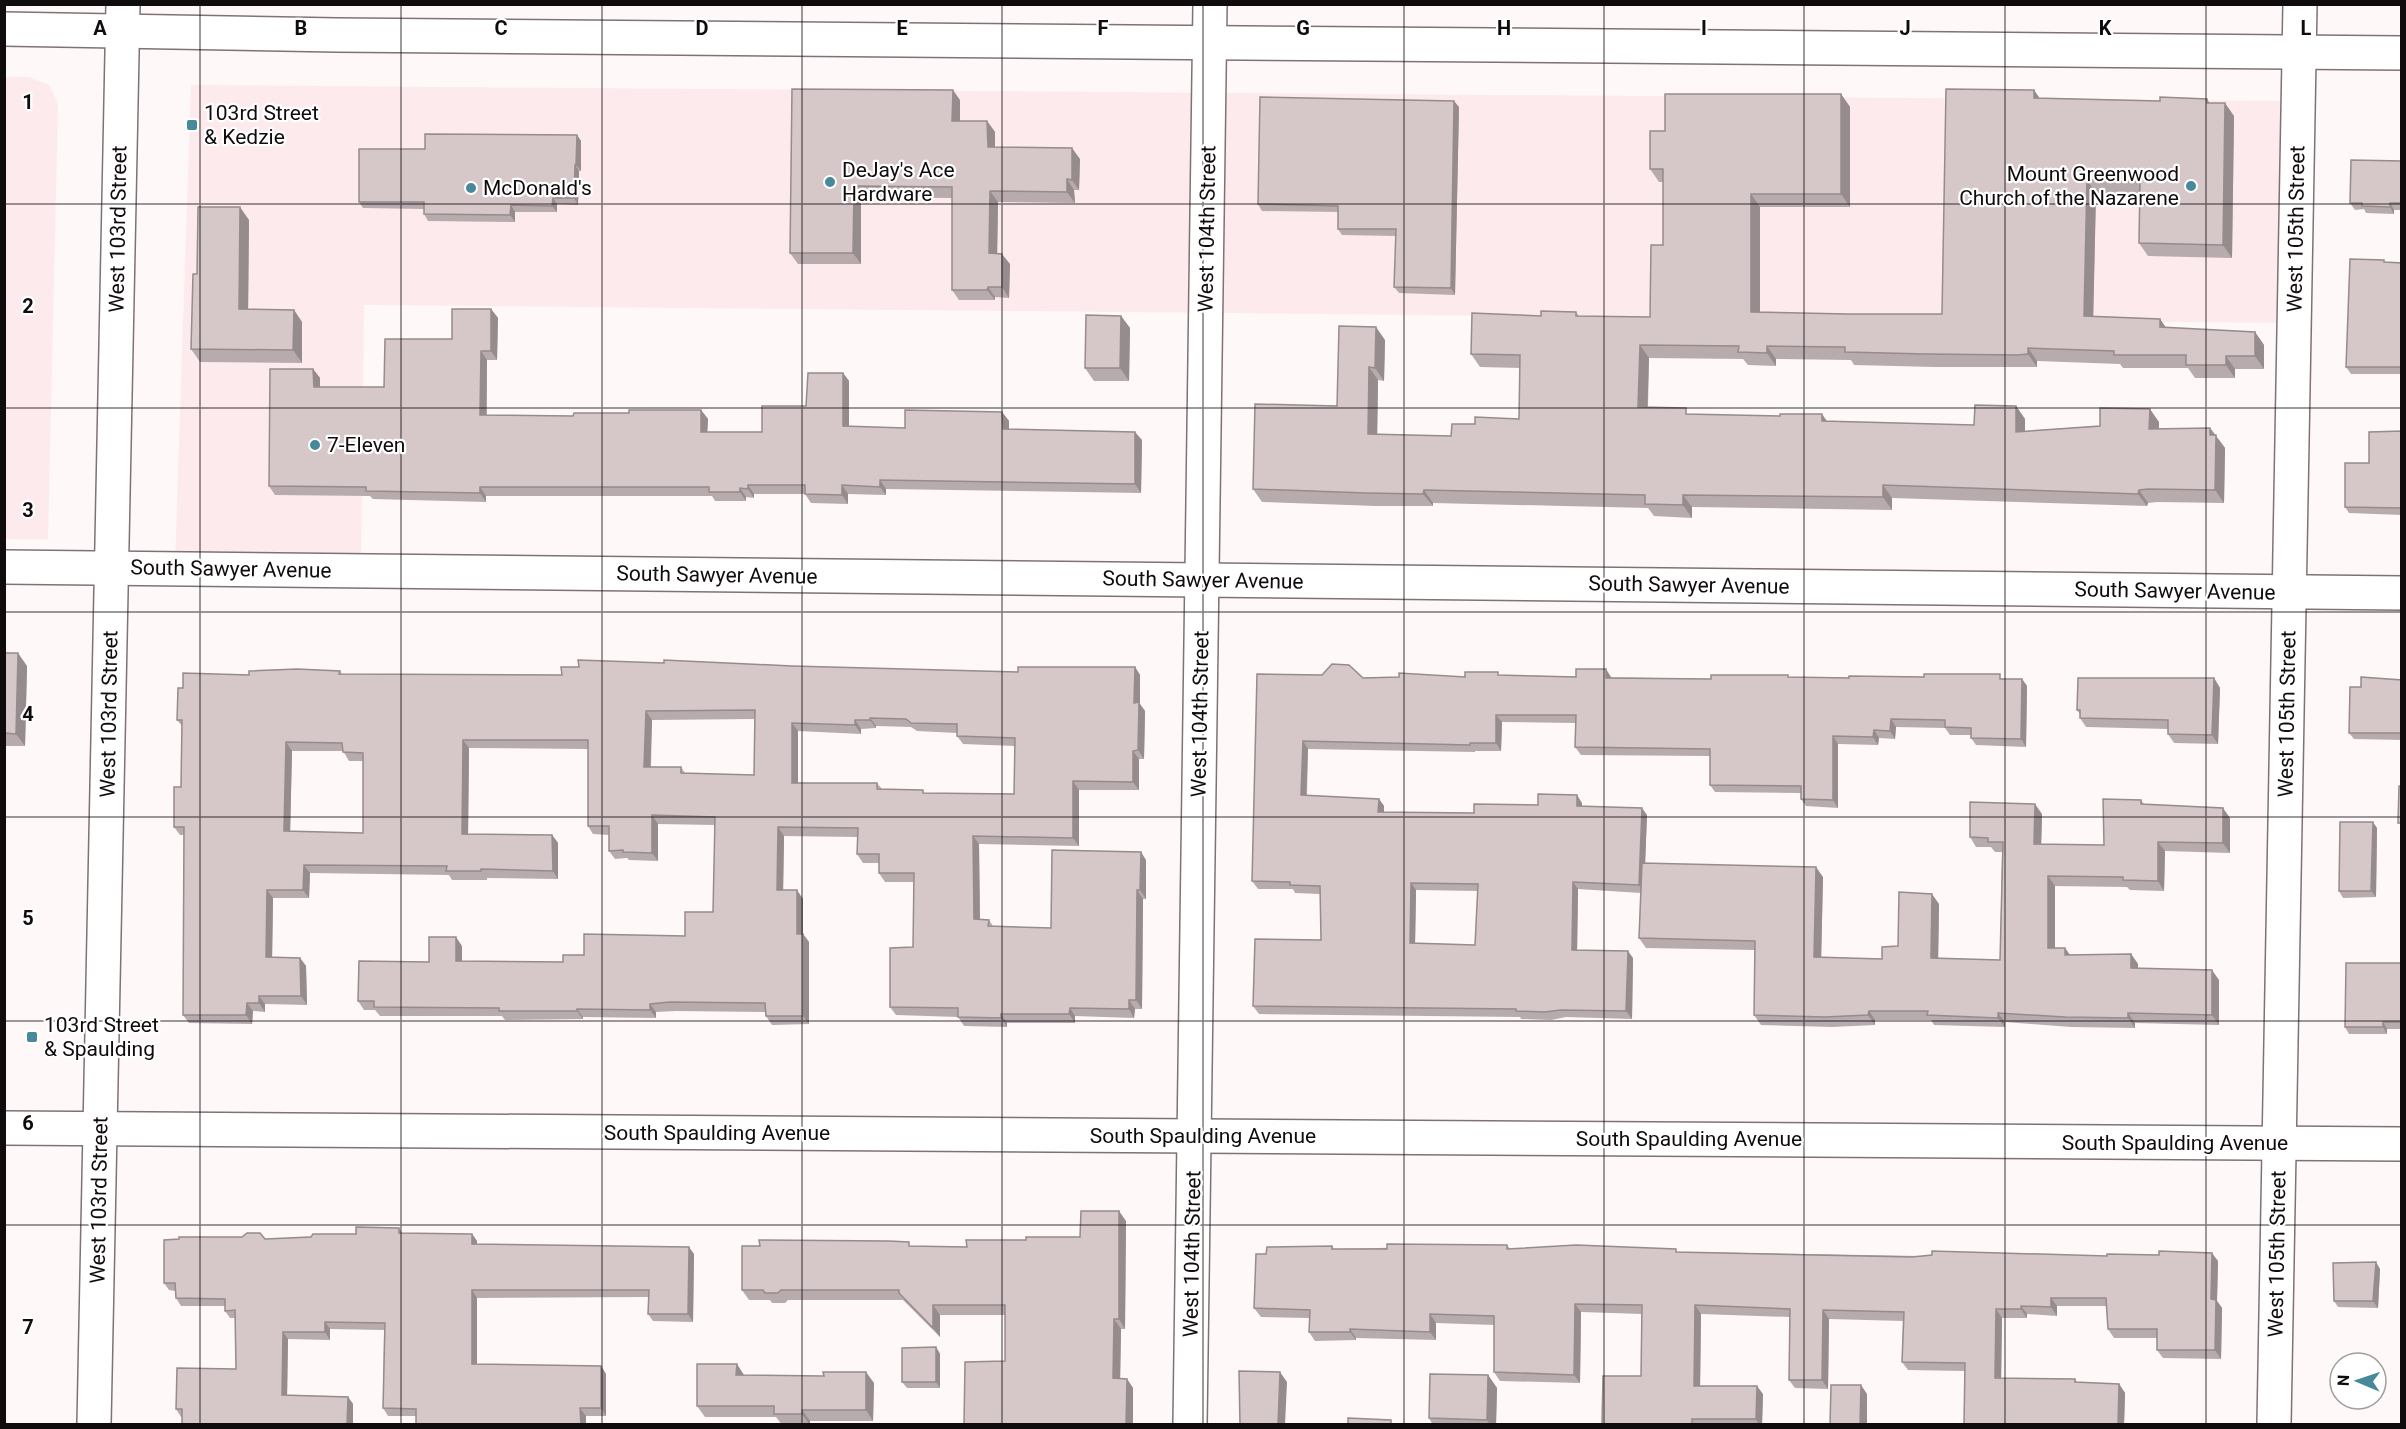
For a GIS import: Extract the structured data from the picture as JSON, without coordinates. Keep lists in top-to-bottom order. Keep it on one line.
{"streets":{"street":["West 103rd Street","West 104th Street","West 105th Street","South Sawyer Avenue","South Spaulding Avenue"]},"crossings":[["West 103rd Street","South Sawyer Avenue"],["West 103rd Street","South Spaulding Avenue"],["West 104th Street","South Sawyer Avenue"],["West 104th Street","South Spaulding Avenue"],["West 105th Street","South Sawyer Avenue"],["West 105th Street","South Spaulding Avenue"]],"places":{"transit":["103rd Street & Kedzie","103rd Street & Spaulding"],"other":["DeJay's Ace Hardware","Mount Greenwood Church of the Nazarene","McDonald's","7-Eleven"]},"north":"left","grid":{"columns":["A","B","C","D","E","F","G","H","I","J","K","L"],"rows":["1","2","3","4","5","6","7"]}}
